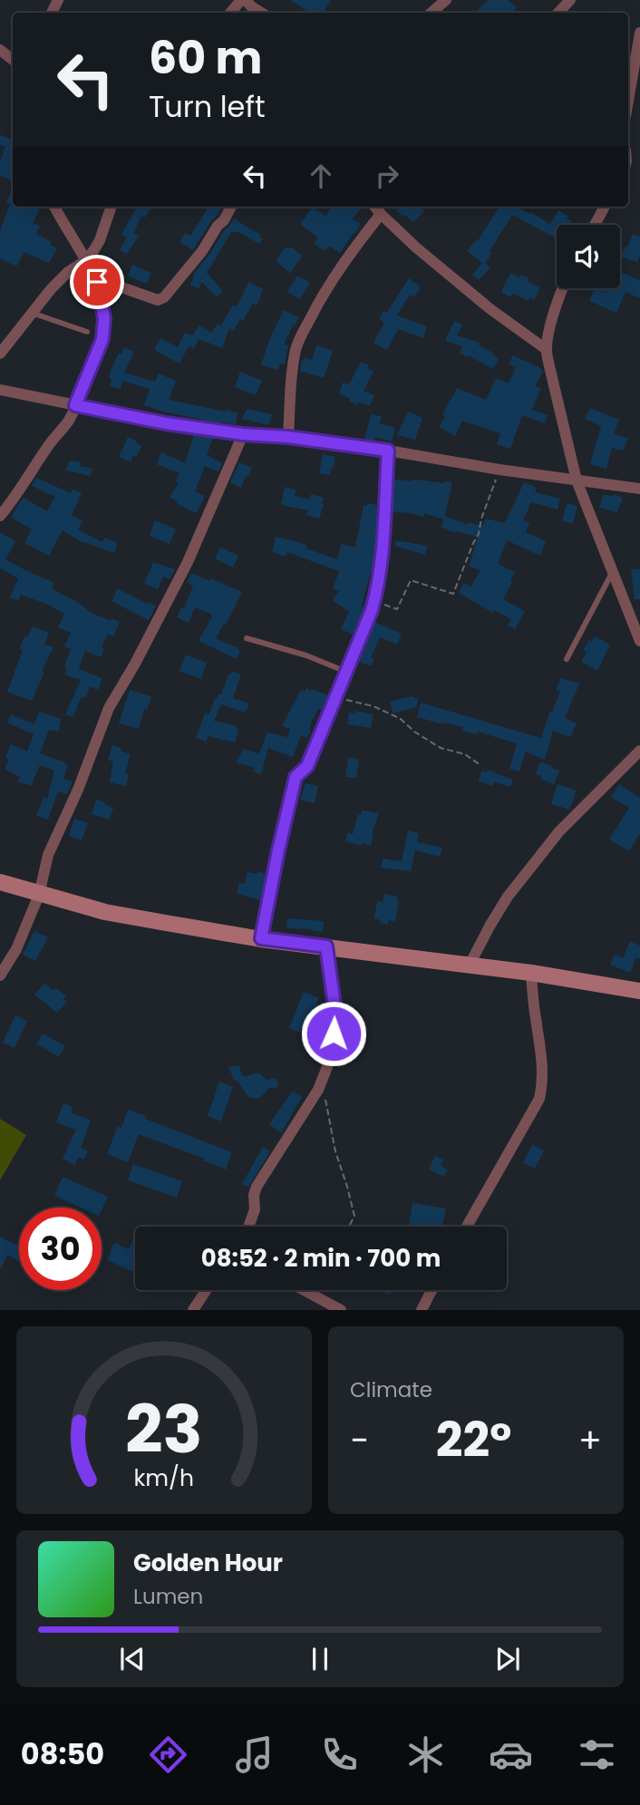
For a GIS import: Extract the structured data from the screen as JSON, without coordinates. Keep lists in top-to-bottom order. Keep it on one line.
{"page":{"turn":["60 m","Turn left"],"limit":"30","trip":"08:52 · 2 min · 700 m","tile":"Climate","heat":["−","22°","+"],"song":["Golden Hour","Lumen"],"tabs":"08:50","gauge":["23","km/h"]}}
